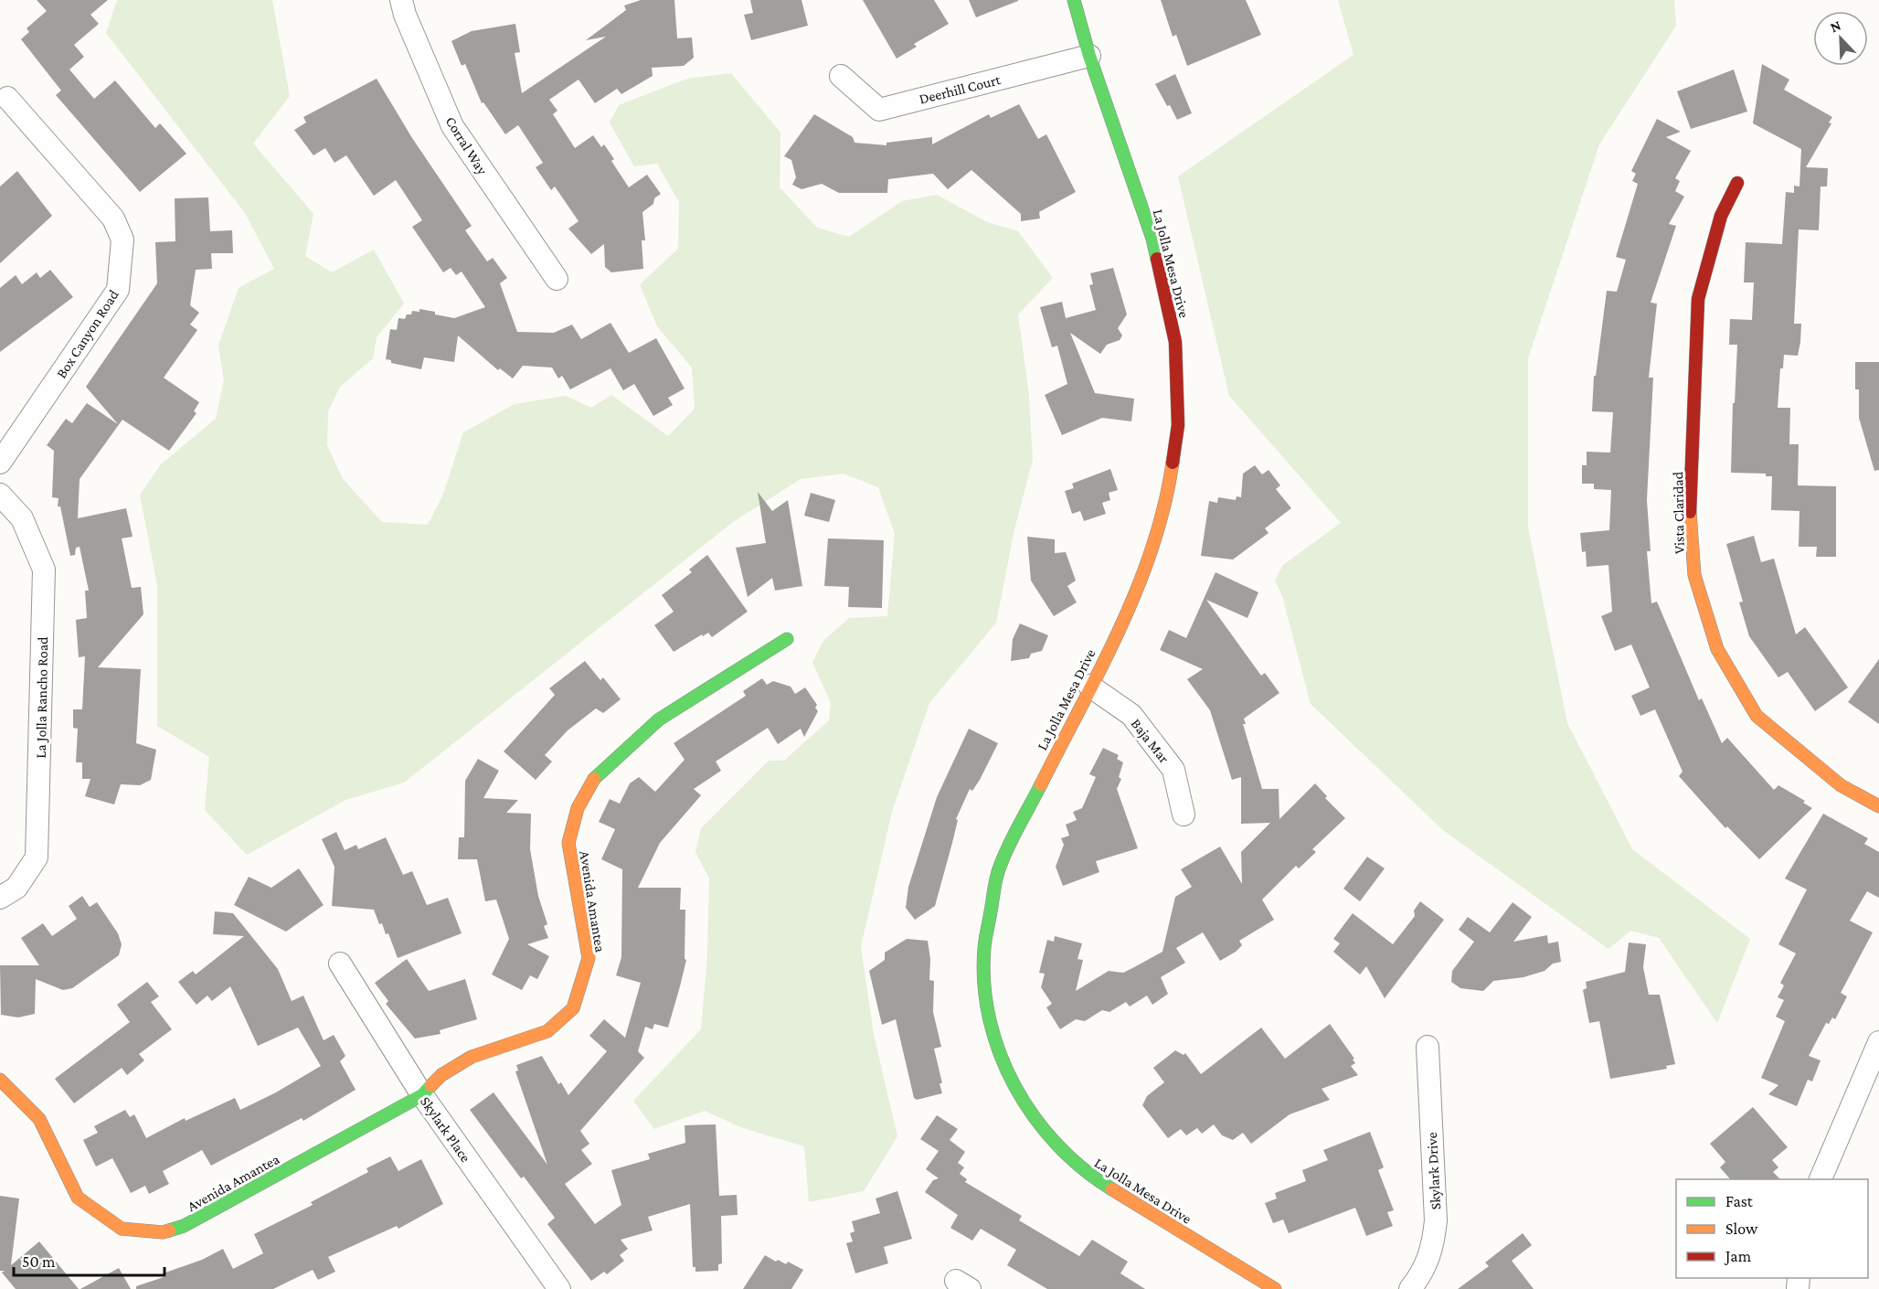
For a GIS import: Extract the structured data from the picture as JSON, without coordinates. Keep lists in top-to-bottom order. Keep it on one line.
{"streets":{"street":["Deerhill Court","Corral Way","La Jolla Mesa Drive","Box Canyon Road","Vista Claridad","La Jolla Rancho Road","Baja Mar","Avenida Amantea","Skylark Place","Skylark Drive"]},"crossings":[["Deerhill Court","La Jolla Mesa Drive"],["La Jolla Mesa Drive","Baja Mar"],["Avenida Amantea","Skylark Place"]],"legend":["Fast","Slow","Jam"],"scale_bar":"50 m","north":"top left"}
